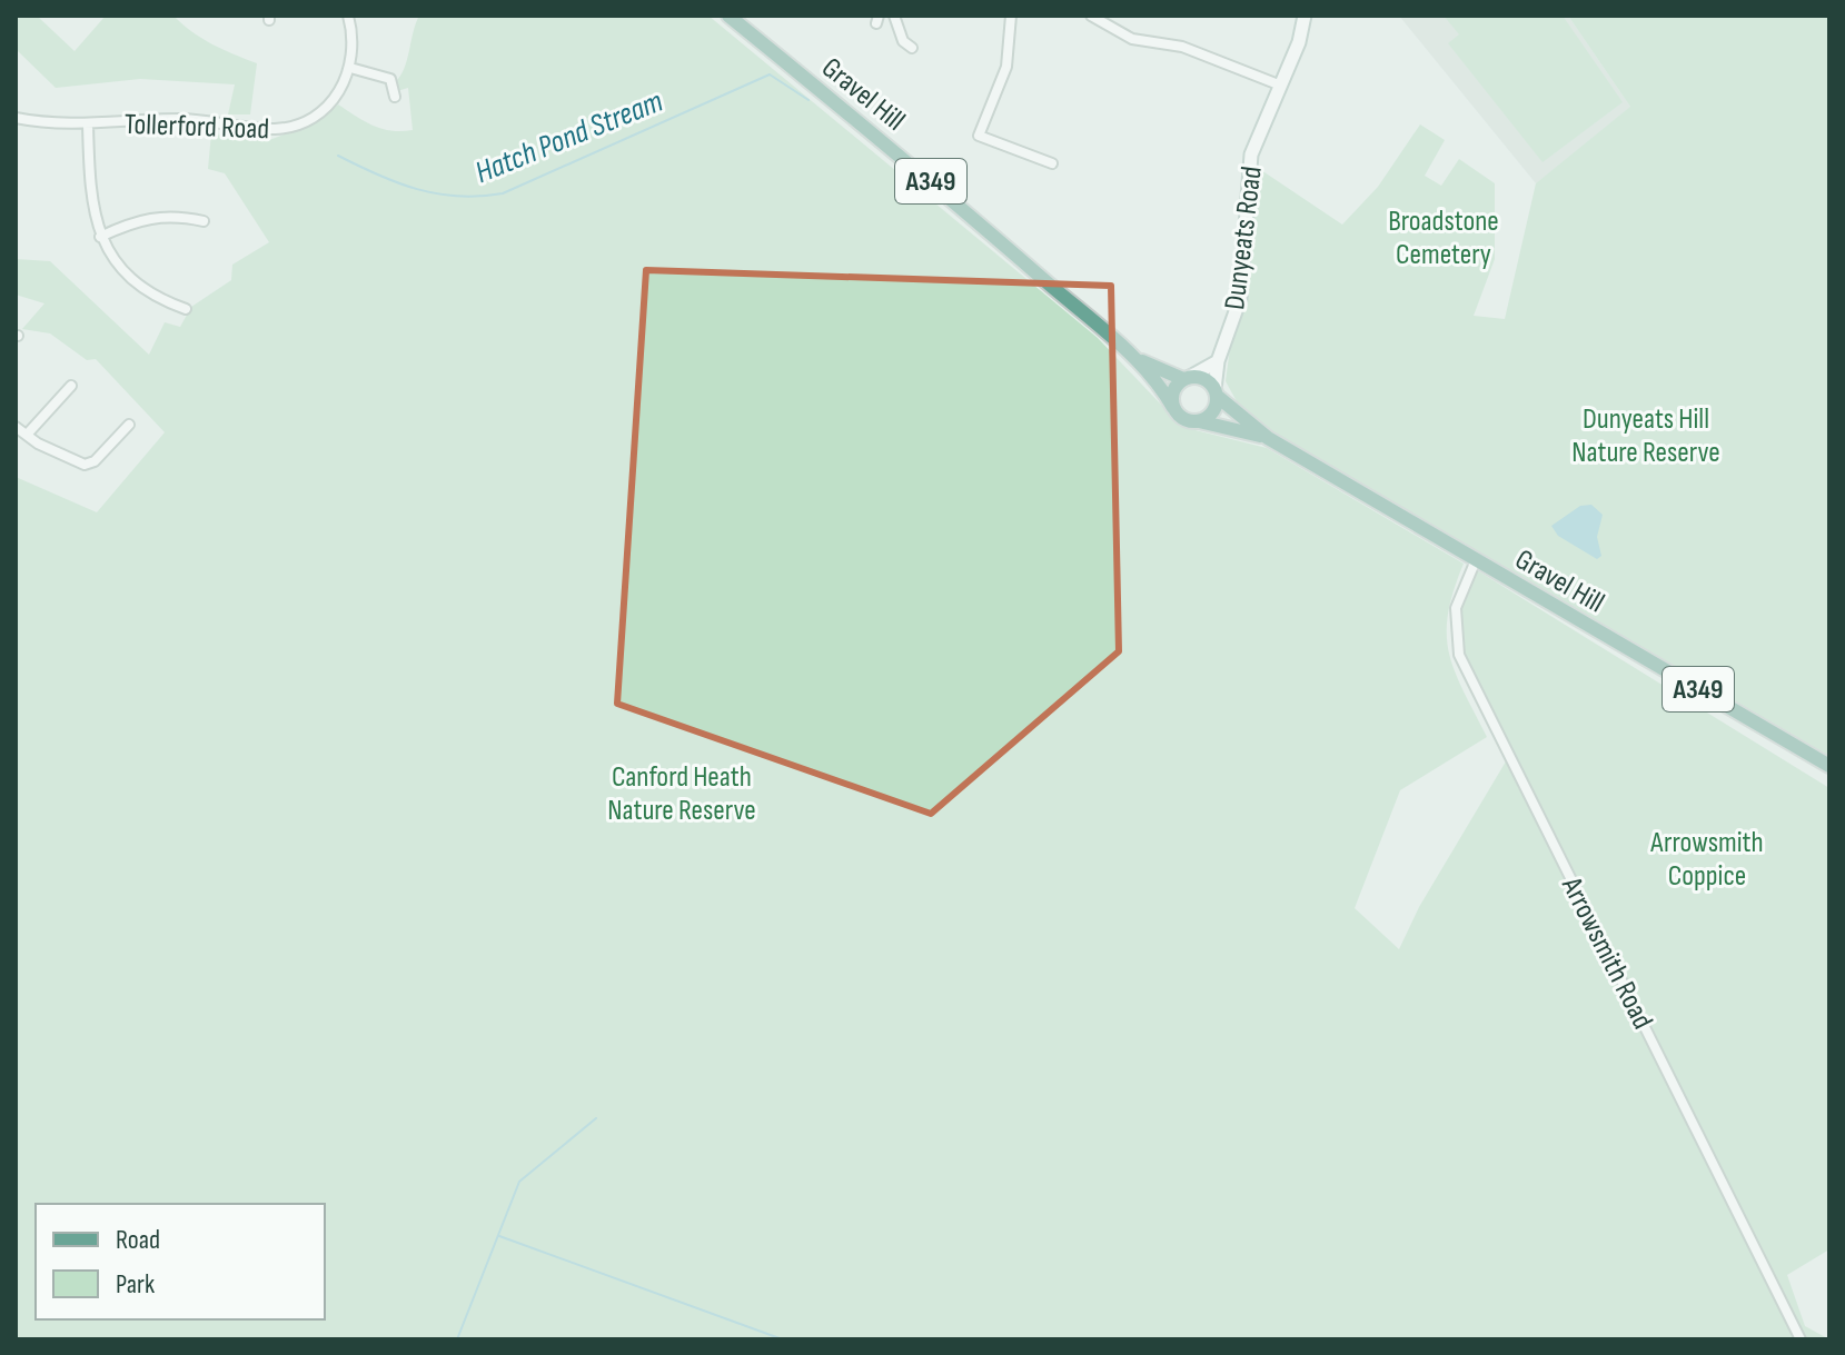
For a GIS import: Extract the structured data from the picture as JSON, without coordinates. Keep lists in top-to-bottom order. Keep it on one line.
{"streets":{"main road":["Gravel Hill","A349"],"street":["Tollerford Road","Dunyeats Road","Arrowsmith Road"]},"crossings":[["Gravel Hill","Dunyeats Road"],["Gravel Hill","Arrowsmith Road"]],"water":["Hatch Pond Stream"],"parks":["Broadstone Cemetery","Dunyeats Hill Nature Reserve","Canford Heath Nature Reserve","Arrowsmith Coppice"],"legend":["Road","Park"]}
